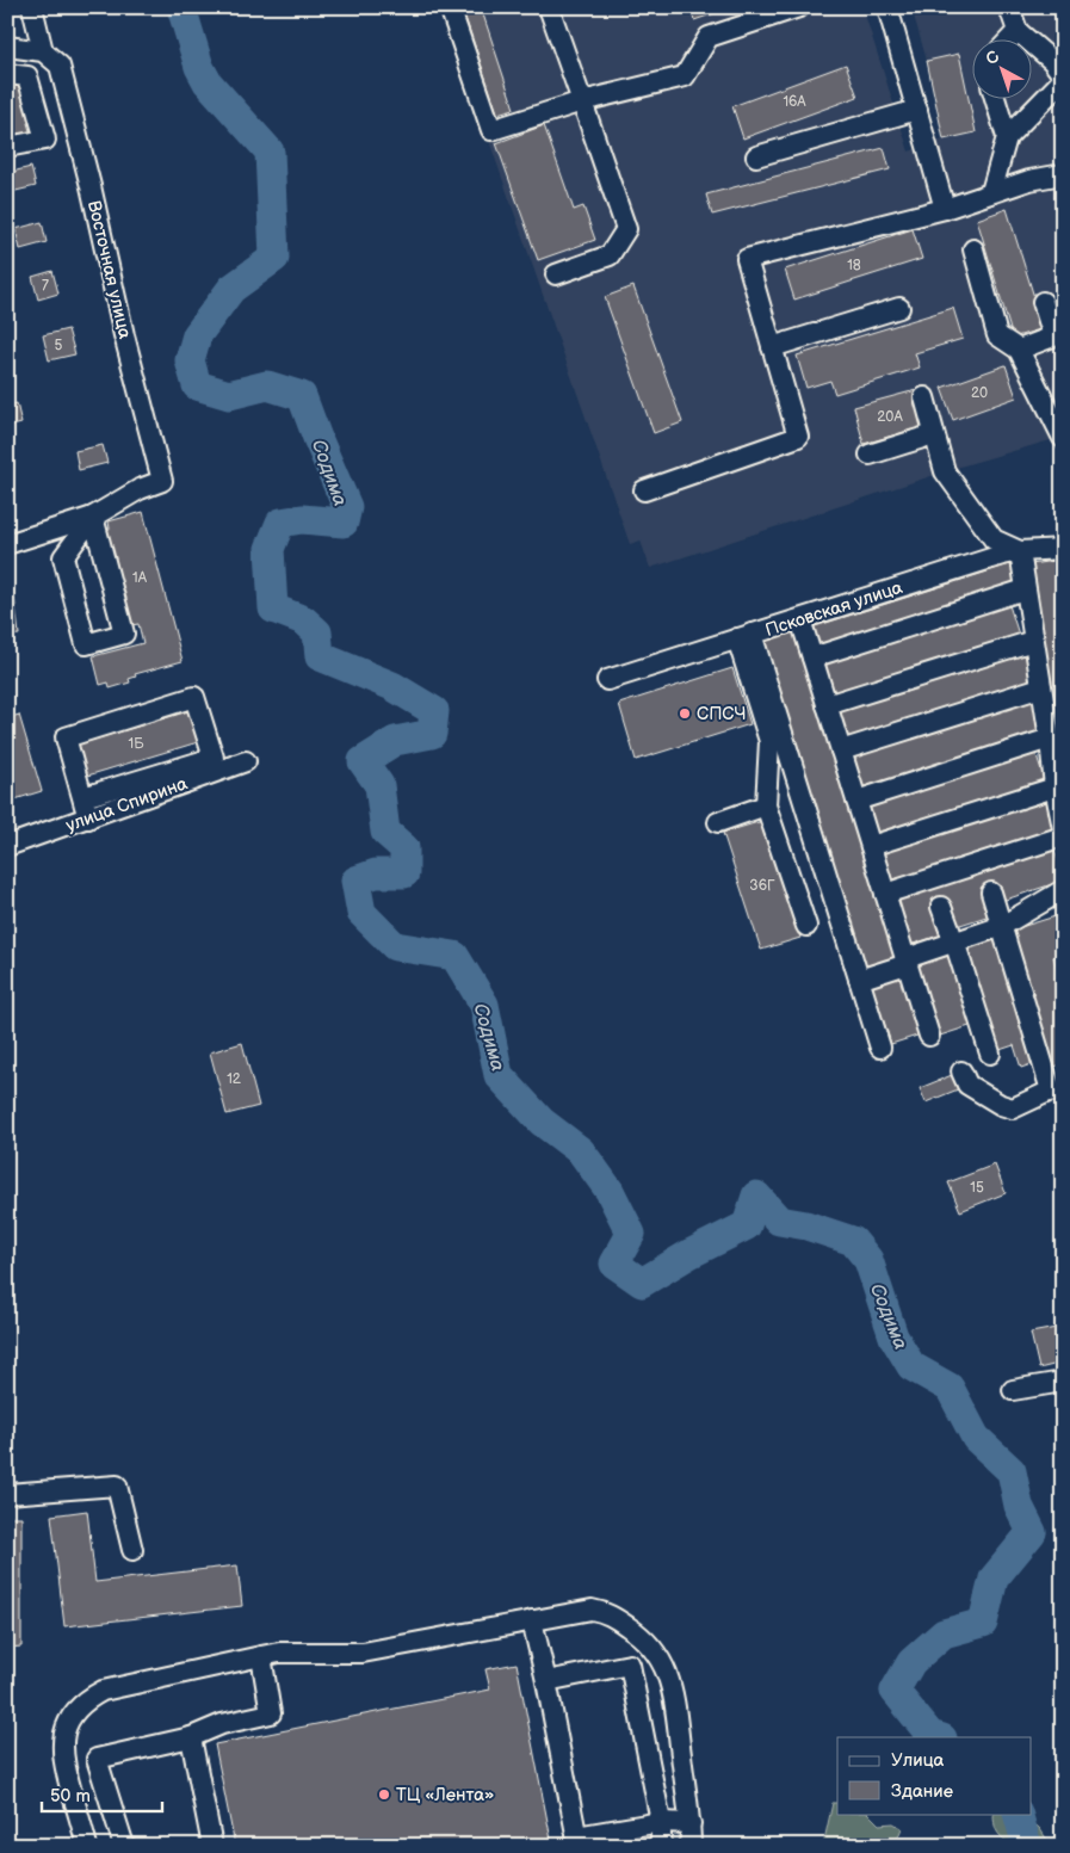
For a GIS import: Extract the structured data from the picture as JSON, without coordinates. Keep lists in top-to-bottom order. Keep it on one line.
{"streets":{"street":["Восточная улица","Псковская улица","улица Спирина"]},"water":["Содима"],"places":["СПСЧ","ТЦ «Лента»"],"house_numbers":["16А","18","7","5","20","20А","1А","1Б","36Г","12","15"],"legend":["Улица","Здание"],"scale_bar":"50 m","north":"top left"}
